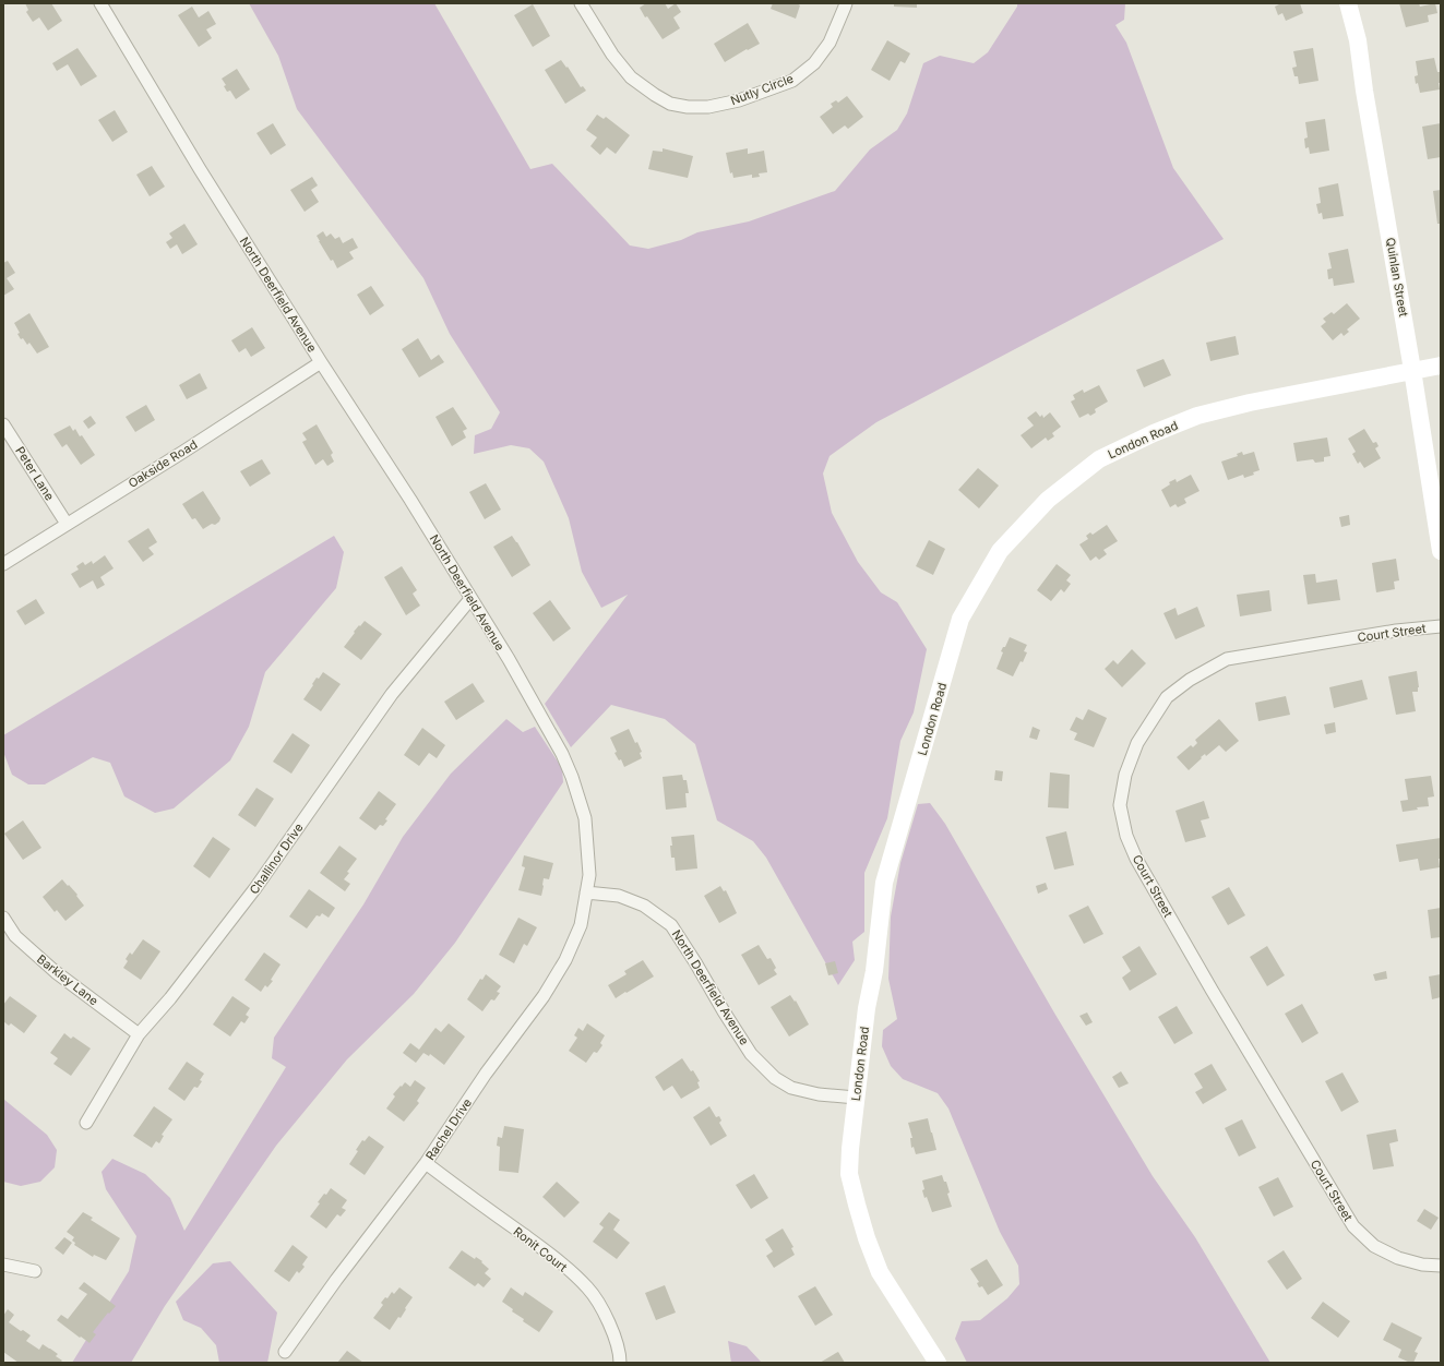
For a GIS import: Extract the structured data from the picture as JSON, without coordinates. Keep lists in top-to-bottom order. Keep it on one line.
{"streets":{"street":["Nutly Circle","Quinlan Street","North Deerfield Avenue","London Road","Oakside Road","Peter Lane","Court Street","Challinor Drive","Barkley Lane","Rachel Drive","Ronit Court"]},"crossings":[["Quinlan Street","London Road"],["North Deerfield Avenue","London Road"],["North Deerfield Avenue","Oakside Road"],["North Deerfield Avenue","Challinor Drive"],["North Deerfield Avenue","Rachel Drive"],["Oakside Road","Peter Lane"],["Challinor Drive","Barkley Lane"],["Rachel Drive","Ronit Court"]]}
